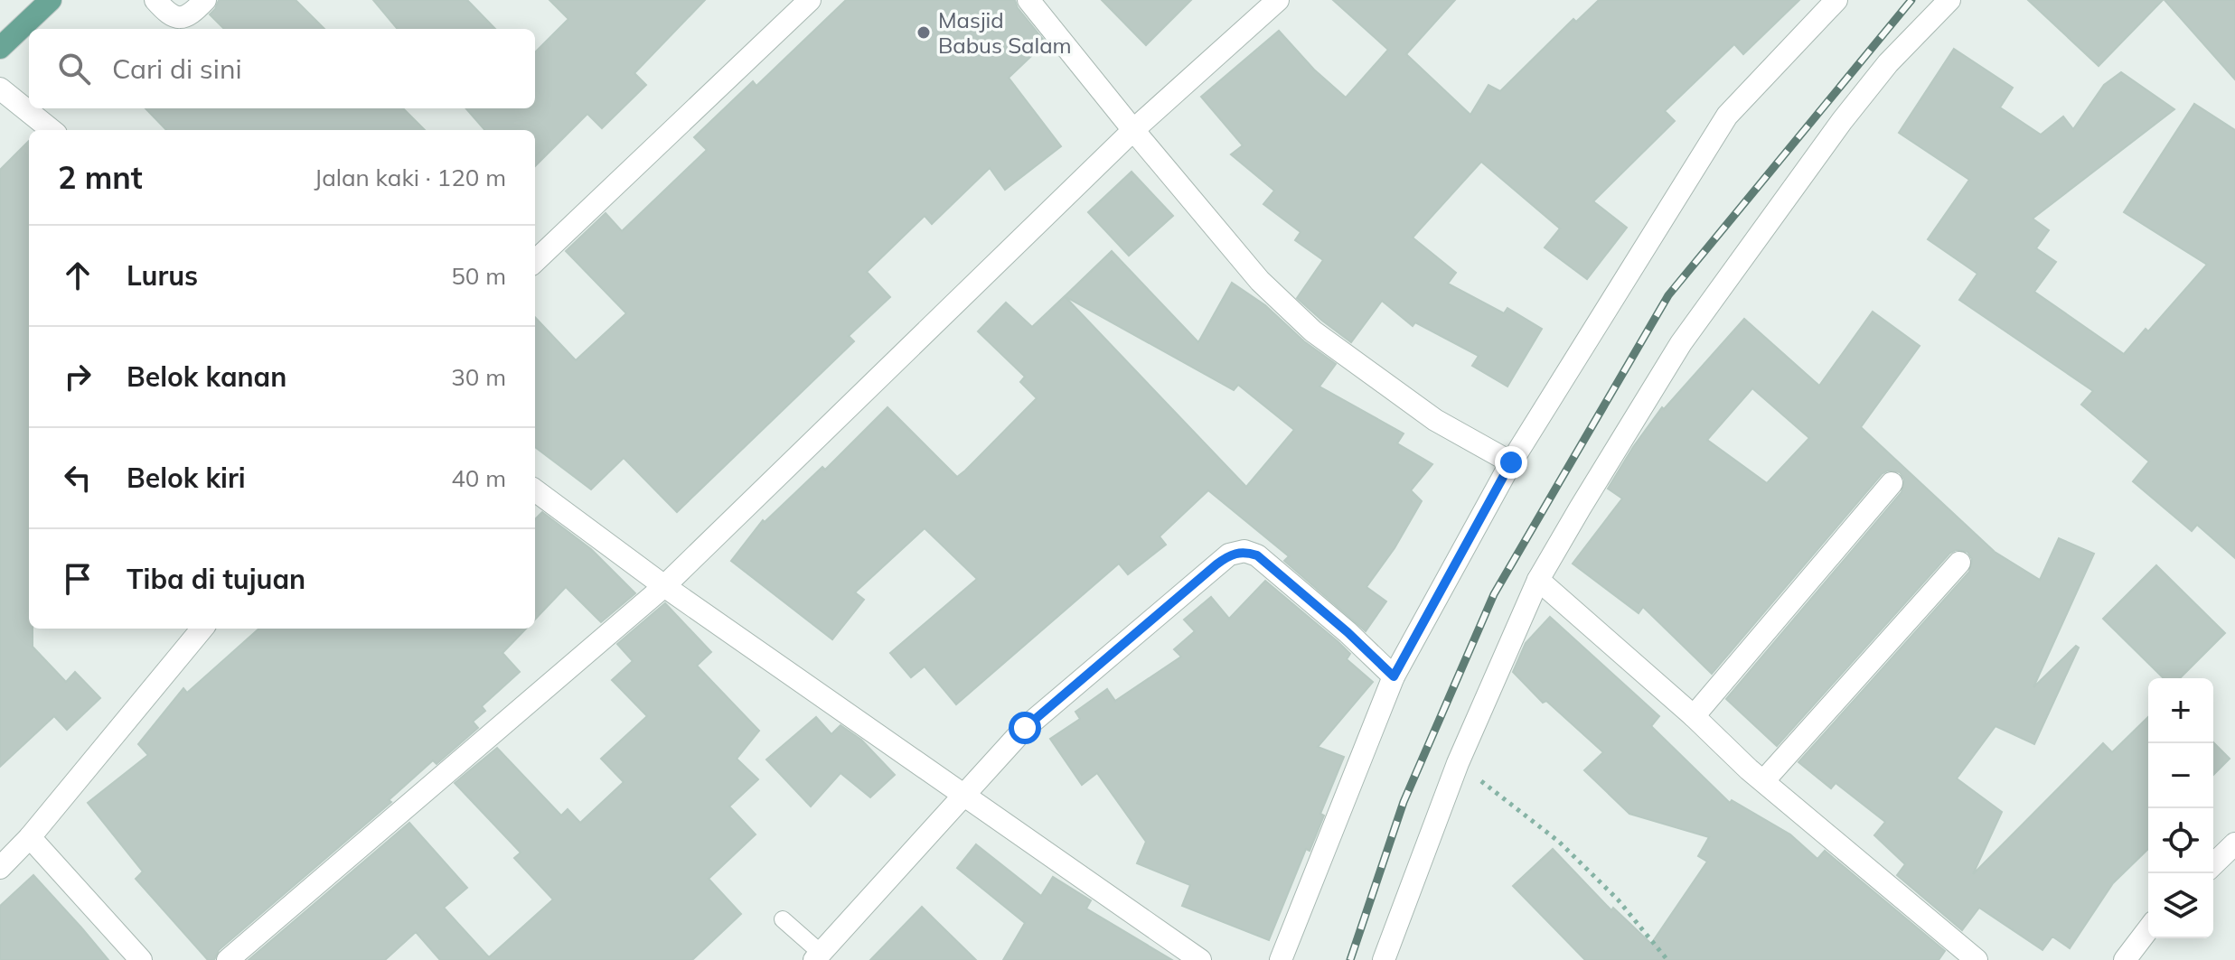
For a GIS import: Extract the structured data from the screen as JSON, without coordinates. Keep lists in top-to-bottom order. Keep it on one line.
{"places":["Masjid Babus Salam"],"page":{"search":"Cari di sini","heading":["2 mnt","Jalan kaki · 120 m"],"list":[["Lurus","50 m"],["Belok kanan","30 m"],["Belok kiri","40 m"],"Tiba di tujuan"],"map_buttons":["+","−"]}}
